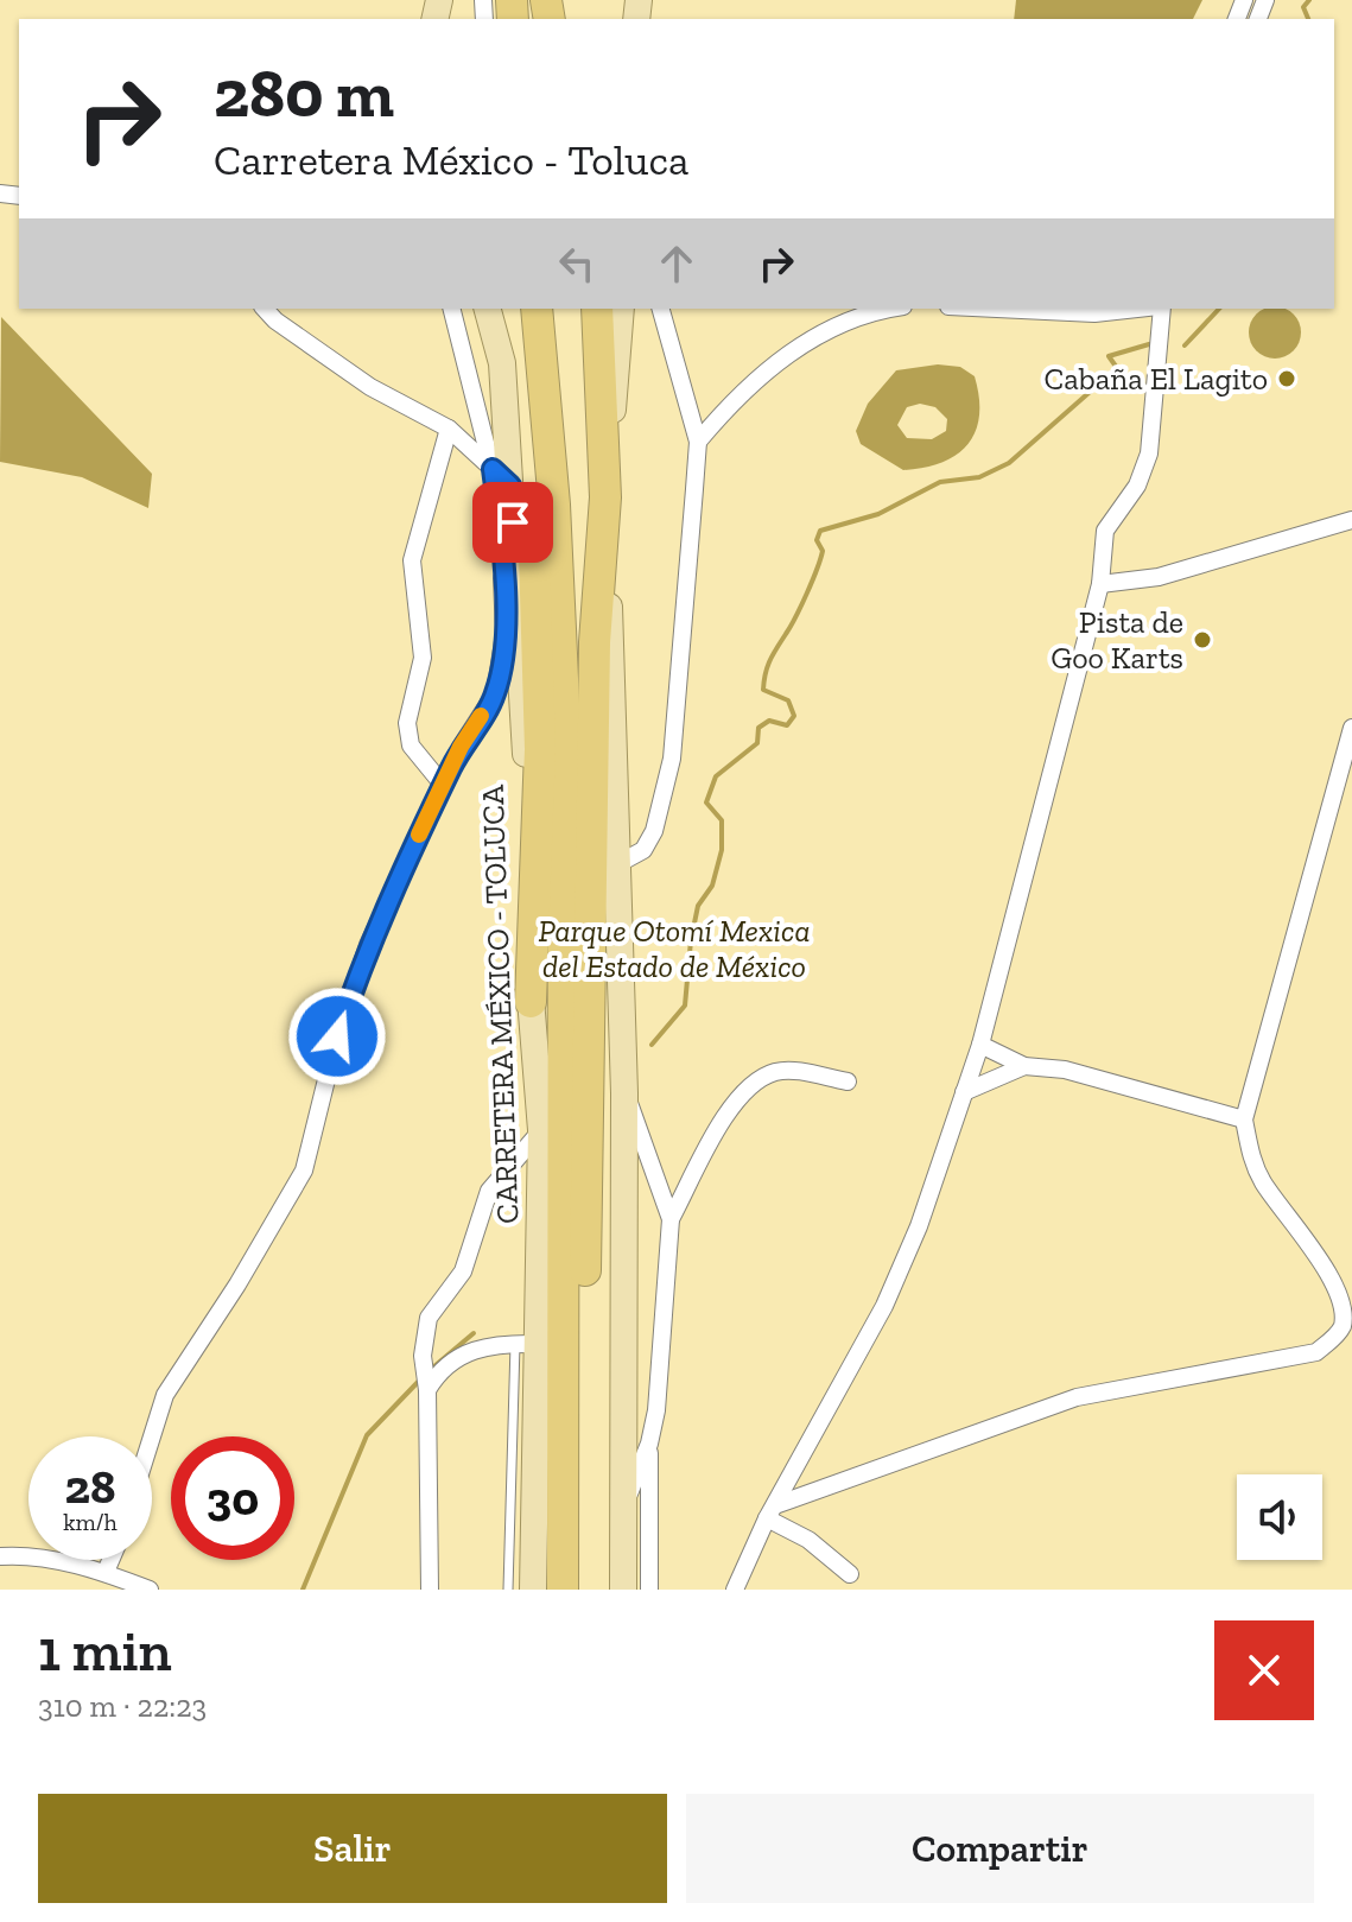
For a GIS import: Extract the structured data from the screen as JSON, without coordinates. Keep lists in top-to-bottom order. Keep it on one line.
{"streets":{"main road":["CARRETERA MÉXICO - TOLUCA"]},"parks":["Parque Otomí Mexica del Estado de México"],"places":["Cabaña El Lagito","Pista de Goo Karts"],"page":{"turn":["280 m","Carretera México - Toluca"],"speed":"28 km/h","limit":"30","heading":["1 min","310 m · 22:23"],"buttons":["Salir","Compartir"]}}
